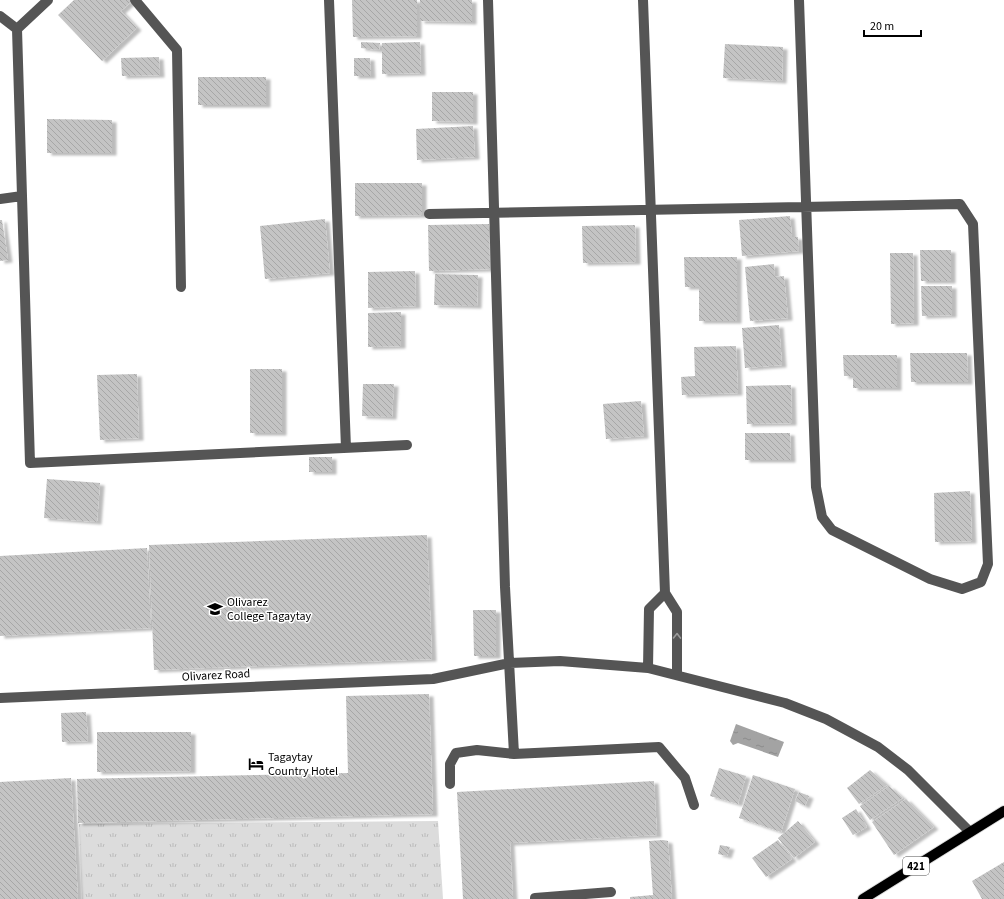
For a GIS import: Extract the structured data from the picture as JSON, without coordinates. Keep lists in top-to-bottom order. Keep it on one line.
{"streets":{"main road":["421"],"street":["Olivarez Road"]},"crossings":[["Olivarez Road","421"]],"places":{"school or university":["Olivarez College Tagaytay"],"hotel":["Tagaytay Country Hotel"]},"scale_bar":"20 m"}
